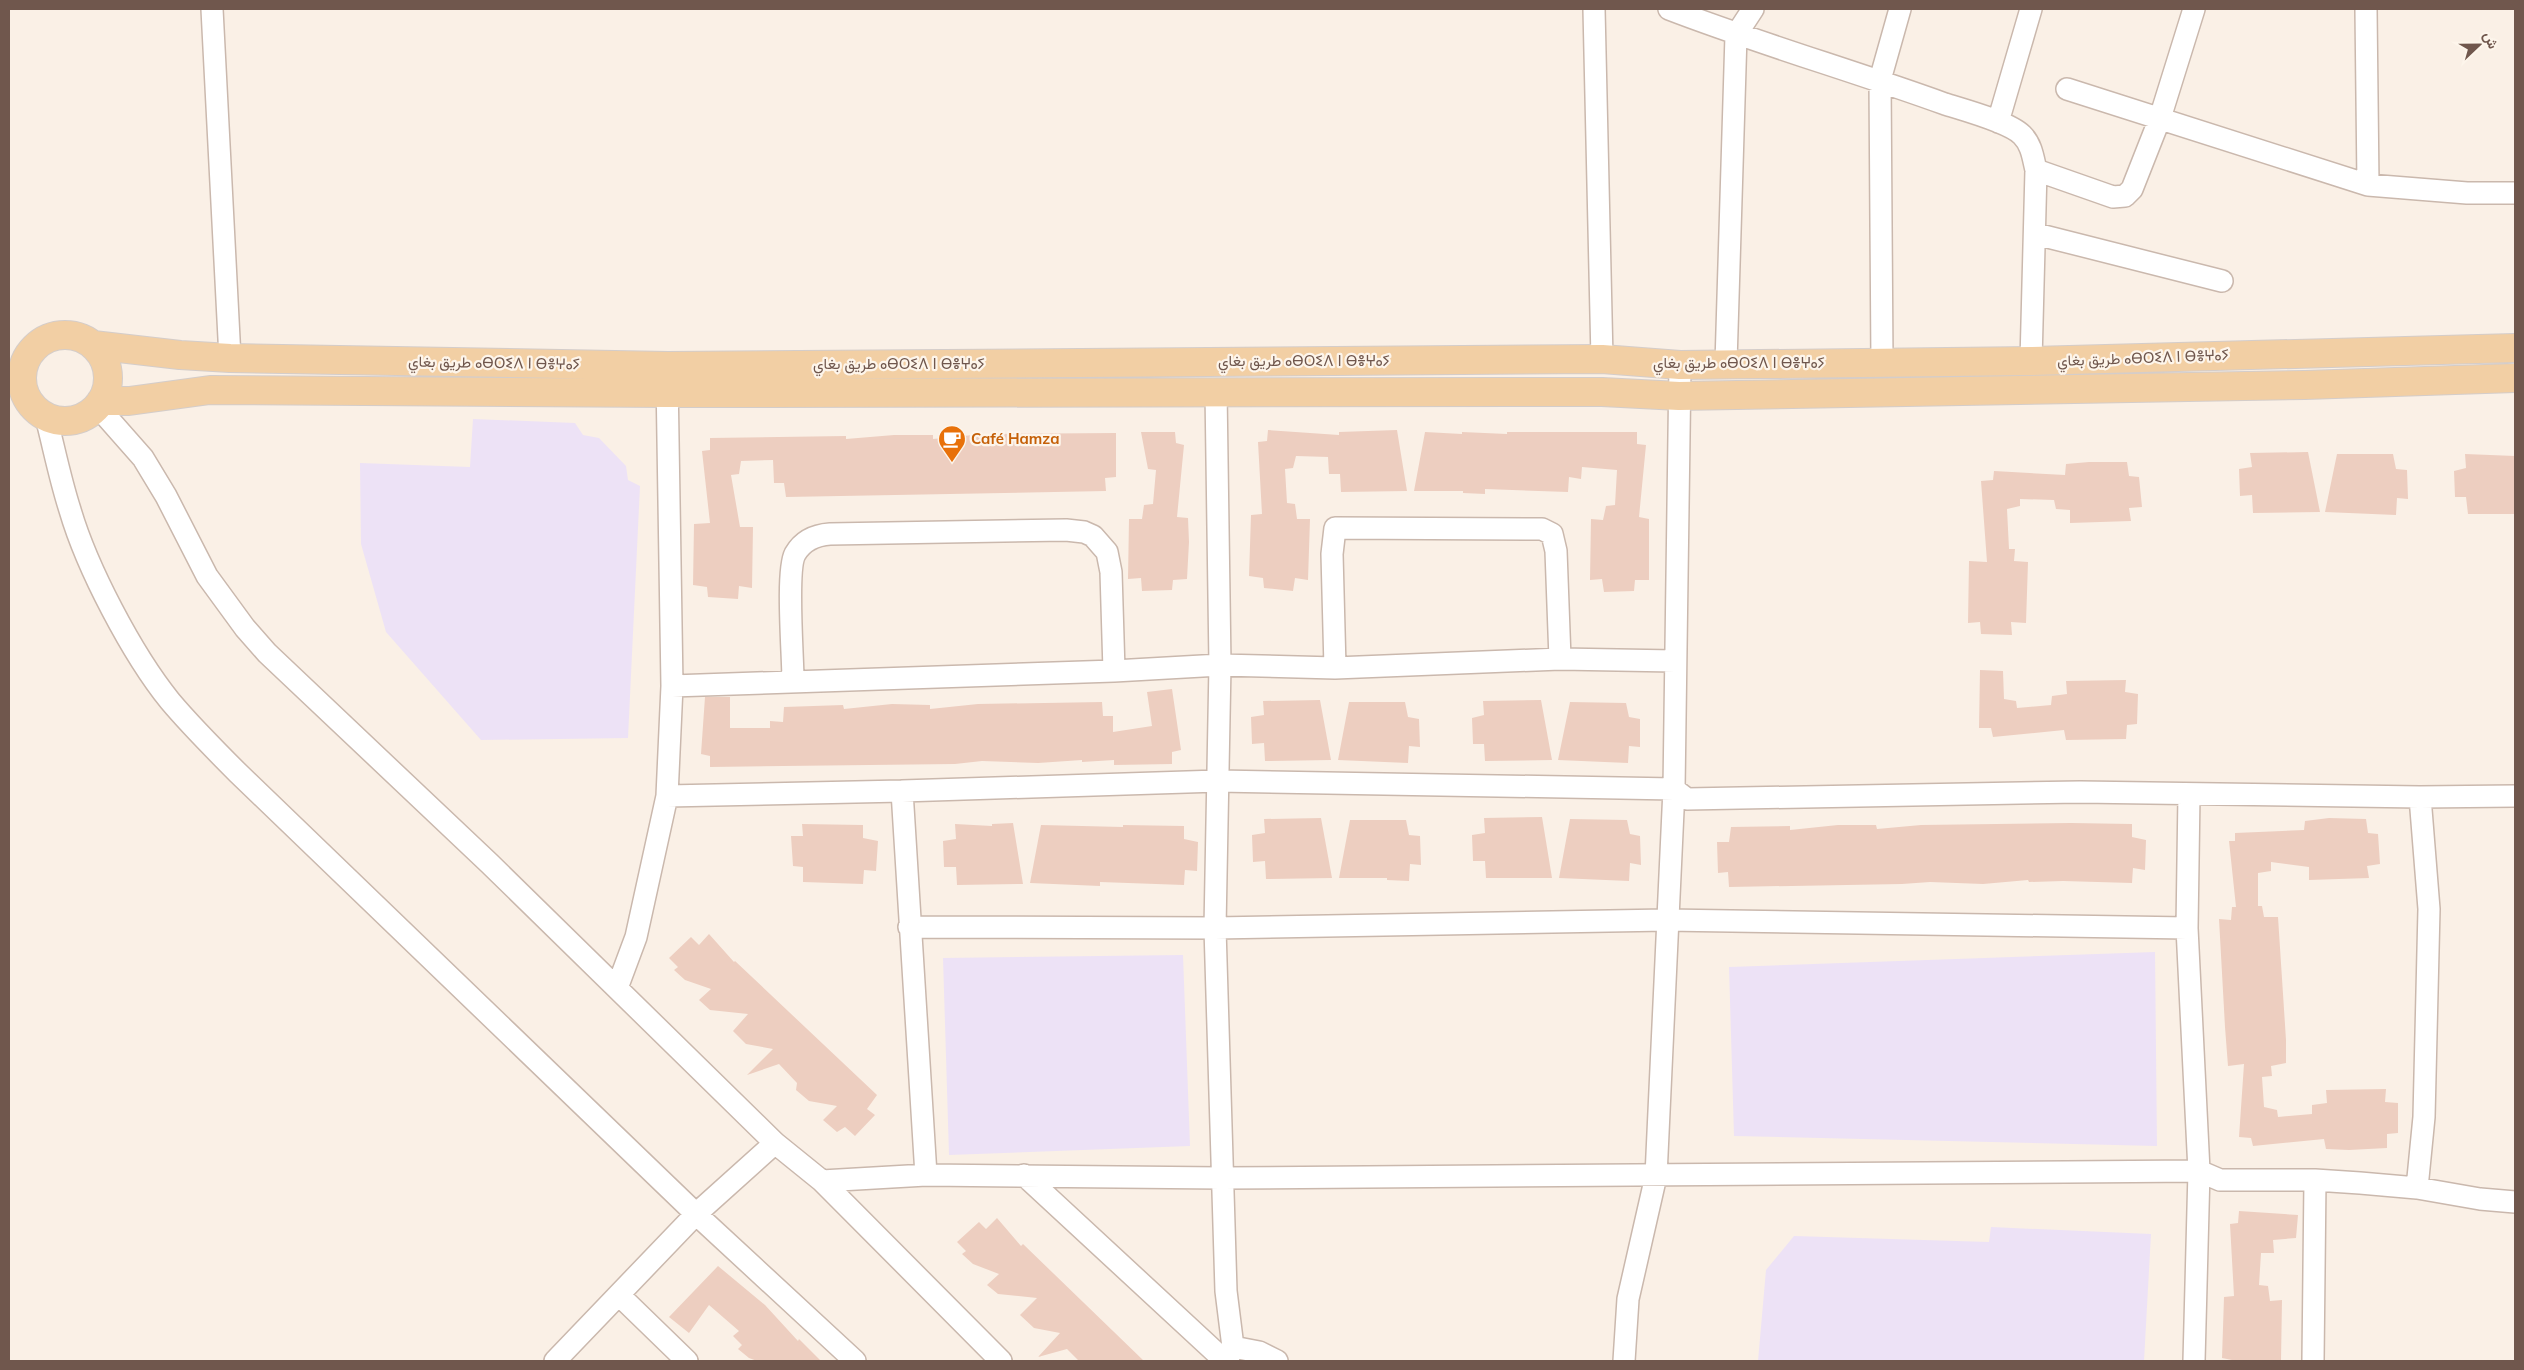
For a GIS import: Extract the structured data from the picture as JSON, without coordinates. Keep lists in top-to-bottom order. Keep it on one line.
{"streets":{"main road":["طريق بغاي ⴰⴱⵔⵉⴷ ⵏ ⴱⴻⵖⴰⵢ"]},"places":{"cafe":["Café Hamza"]},"north":"right"}
